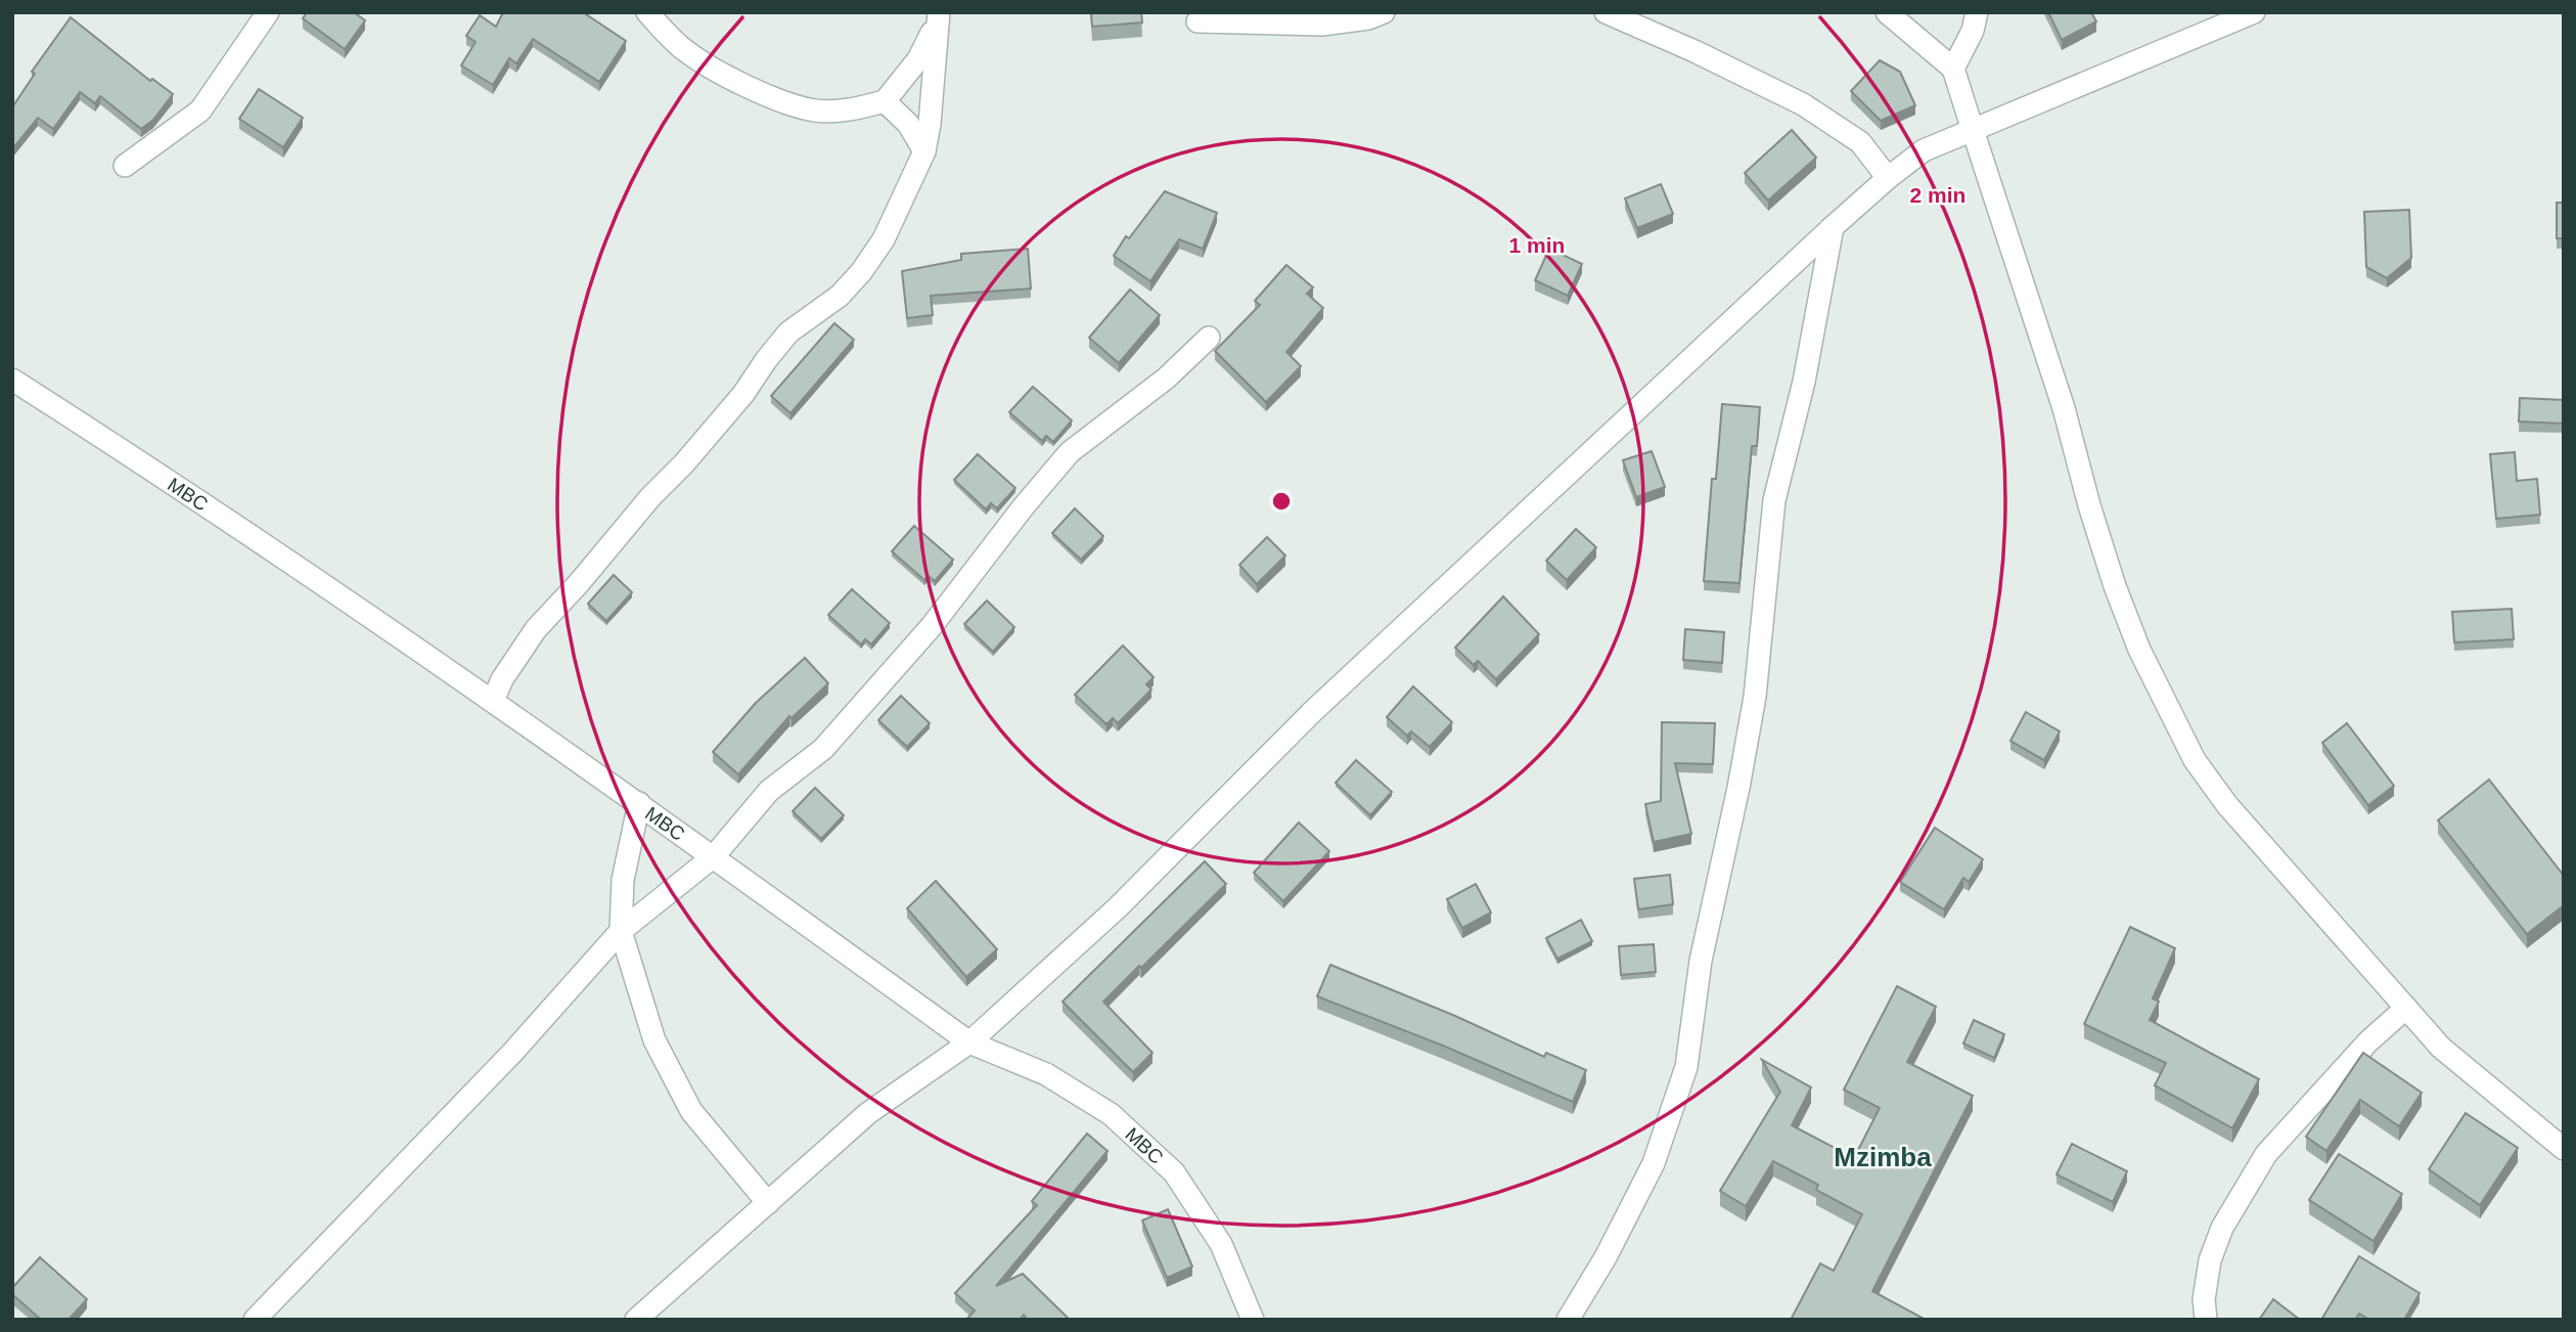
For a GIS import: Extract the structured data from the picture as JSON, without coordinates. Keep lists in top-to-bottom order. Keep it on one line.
{"streets":{"street":["MBC"]},"districts":["Mzimba"],"rings":["2 min","1 min"]}
